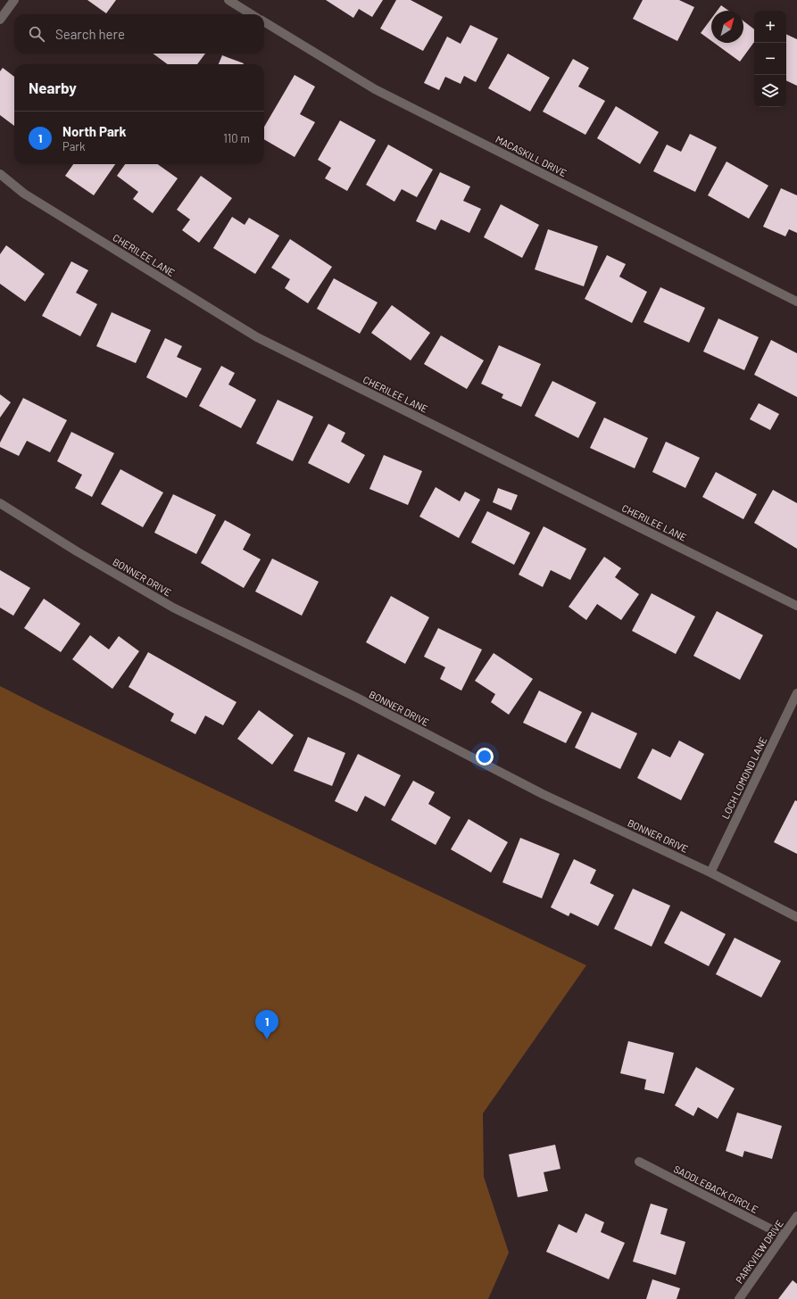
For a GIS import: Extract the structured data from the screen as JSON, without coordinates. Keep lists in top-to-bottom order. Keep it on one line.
{"streets":{"street":["MACASKILL DRIVE","CHERILEE LANE","BONNER DRIVE","LOCH LOMOND LANE","SADDLEBACK CIRCLE","PARKVIEW DRIVE"]},"crossings":[["BONNER DRIVE","LOCH LOMOND LANE"],["SADDLEBACK CIRCLE","PARKVIEW DRIVE"]],"north":"top right","page":{"map_buttons":["+","−"],"search":"Search here","heading":"Nearby","list":[{"mark":"1","name":"North Park","note":"Park","value":"110 m"}],"pins":"1"}}
